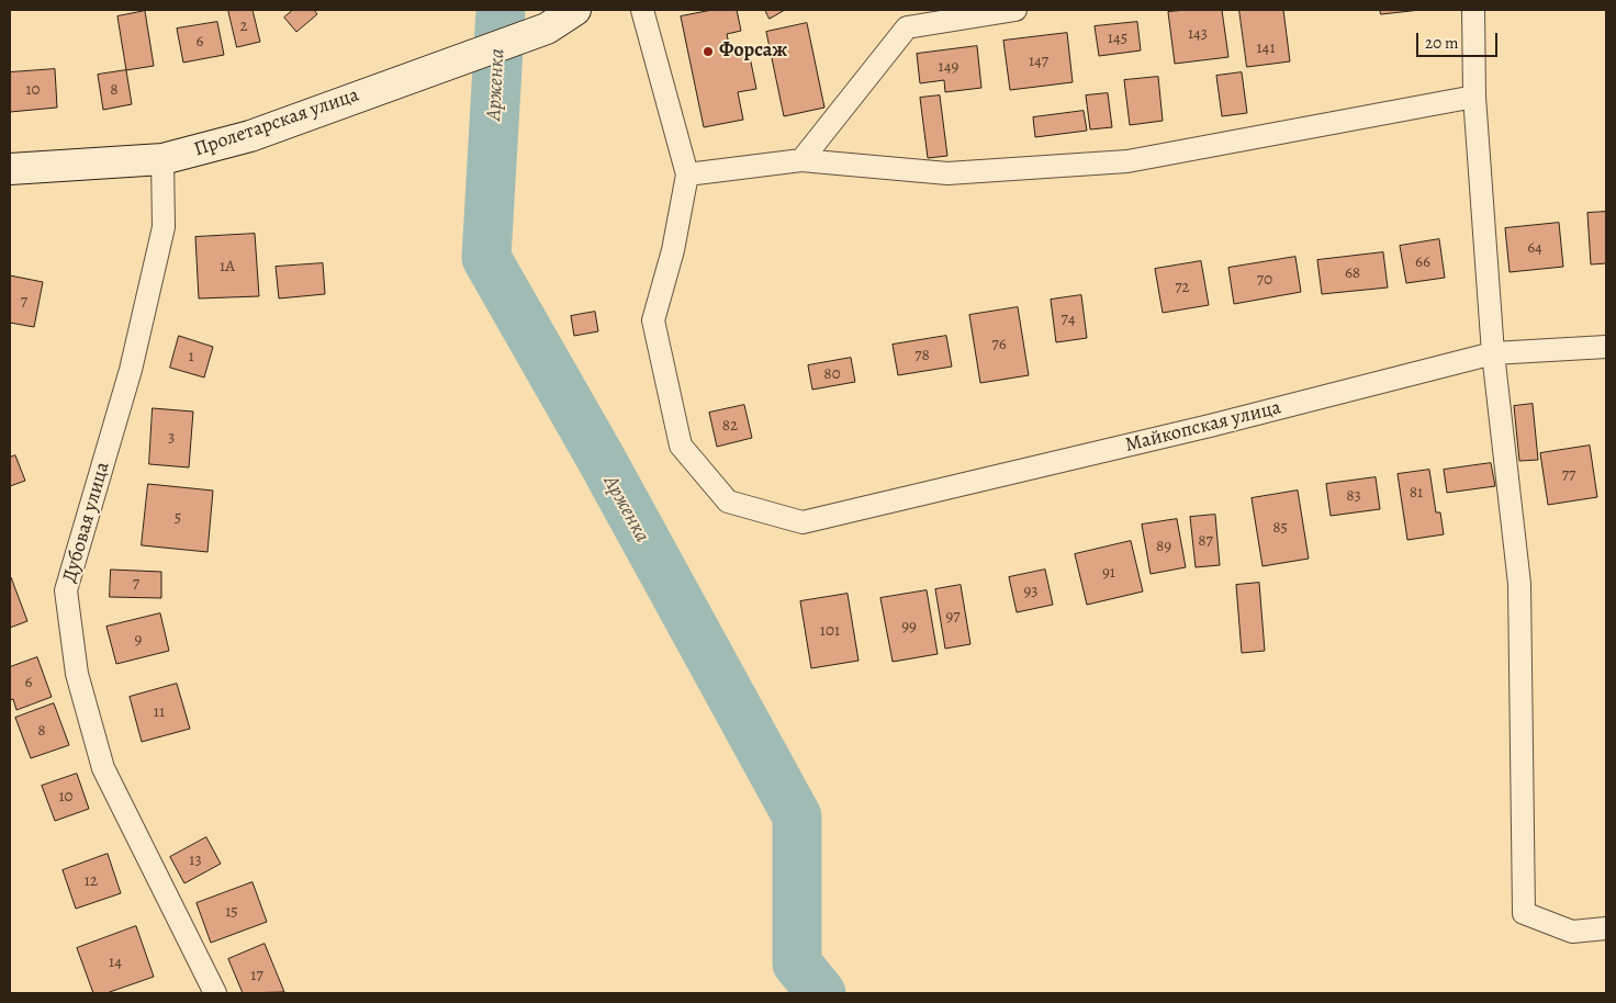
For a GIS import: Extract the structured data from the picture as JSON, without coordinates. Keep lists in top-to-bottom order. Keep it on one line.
{"streets":{"main road":["Пролетарская улица"],"street":["Майкопская улица","Дубовая улица"]},"crossings":[["Пролетарская улица","Дубовая улица"]],"water":["Арженка"],"places":["Форсаж"],"house_numbers":["2","143","145","6","141","147","149","10","8","64","66","1А","68","70","72","7","74","76","78","1","80","82","3","77","81","83","5","85","87","89","91","7","93","97","99","101","9","6","11","8","10","13","12","15","14","17"],"scale_bar":"20 m"}
